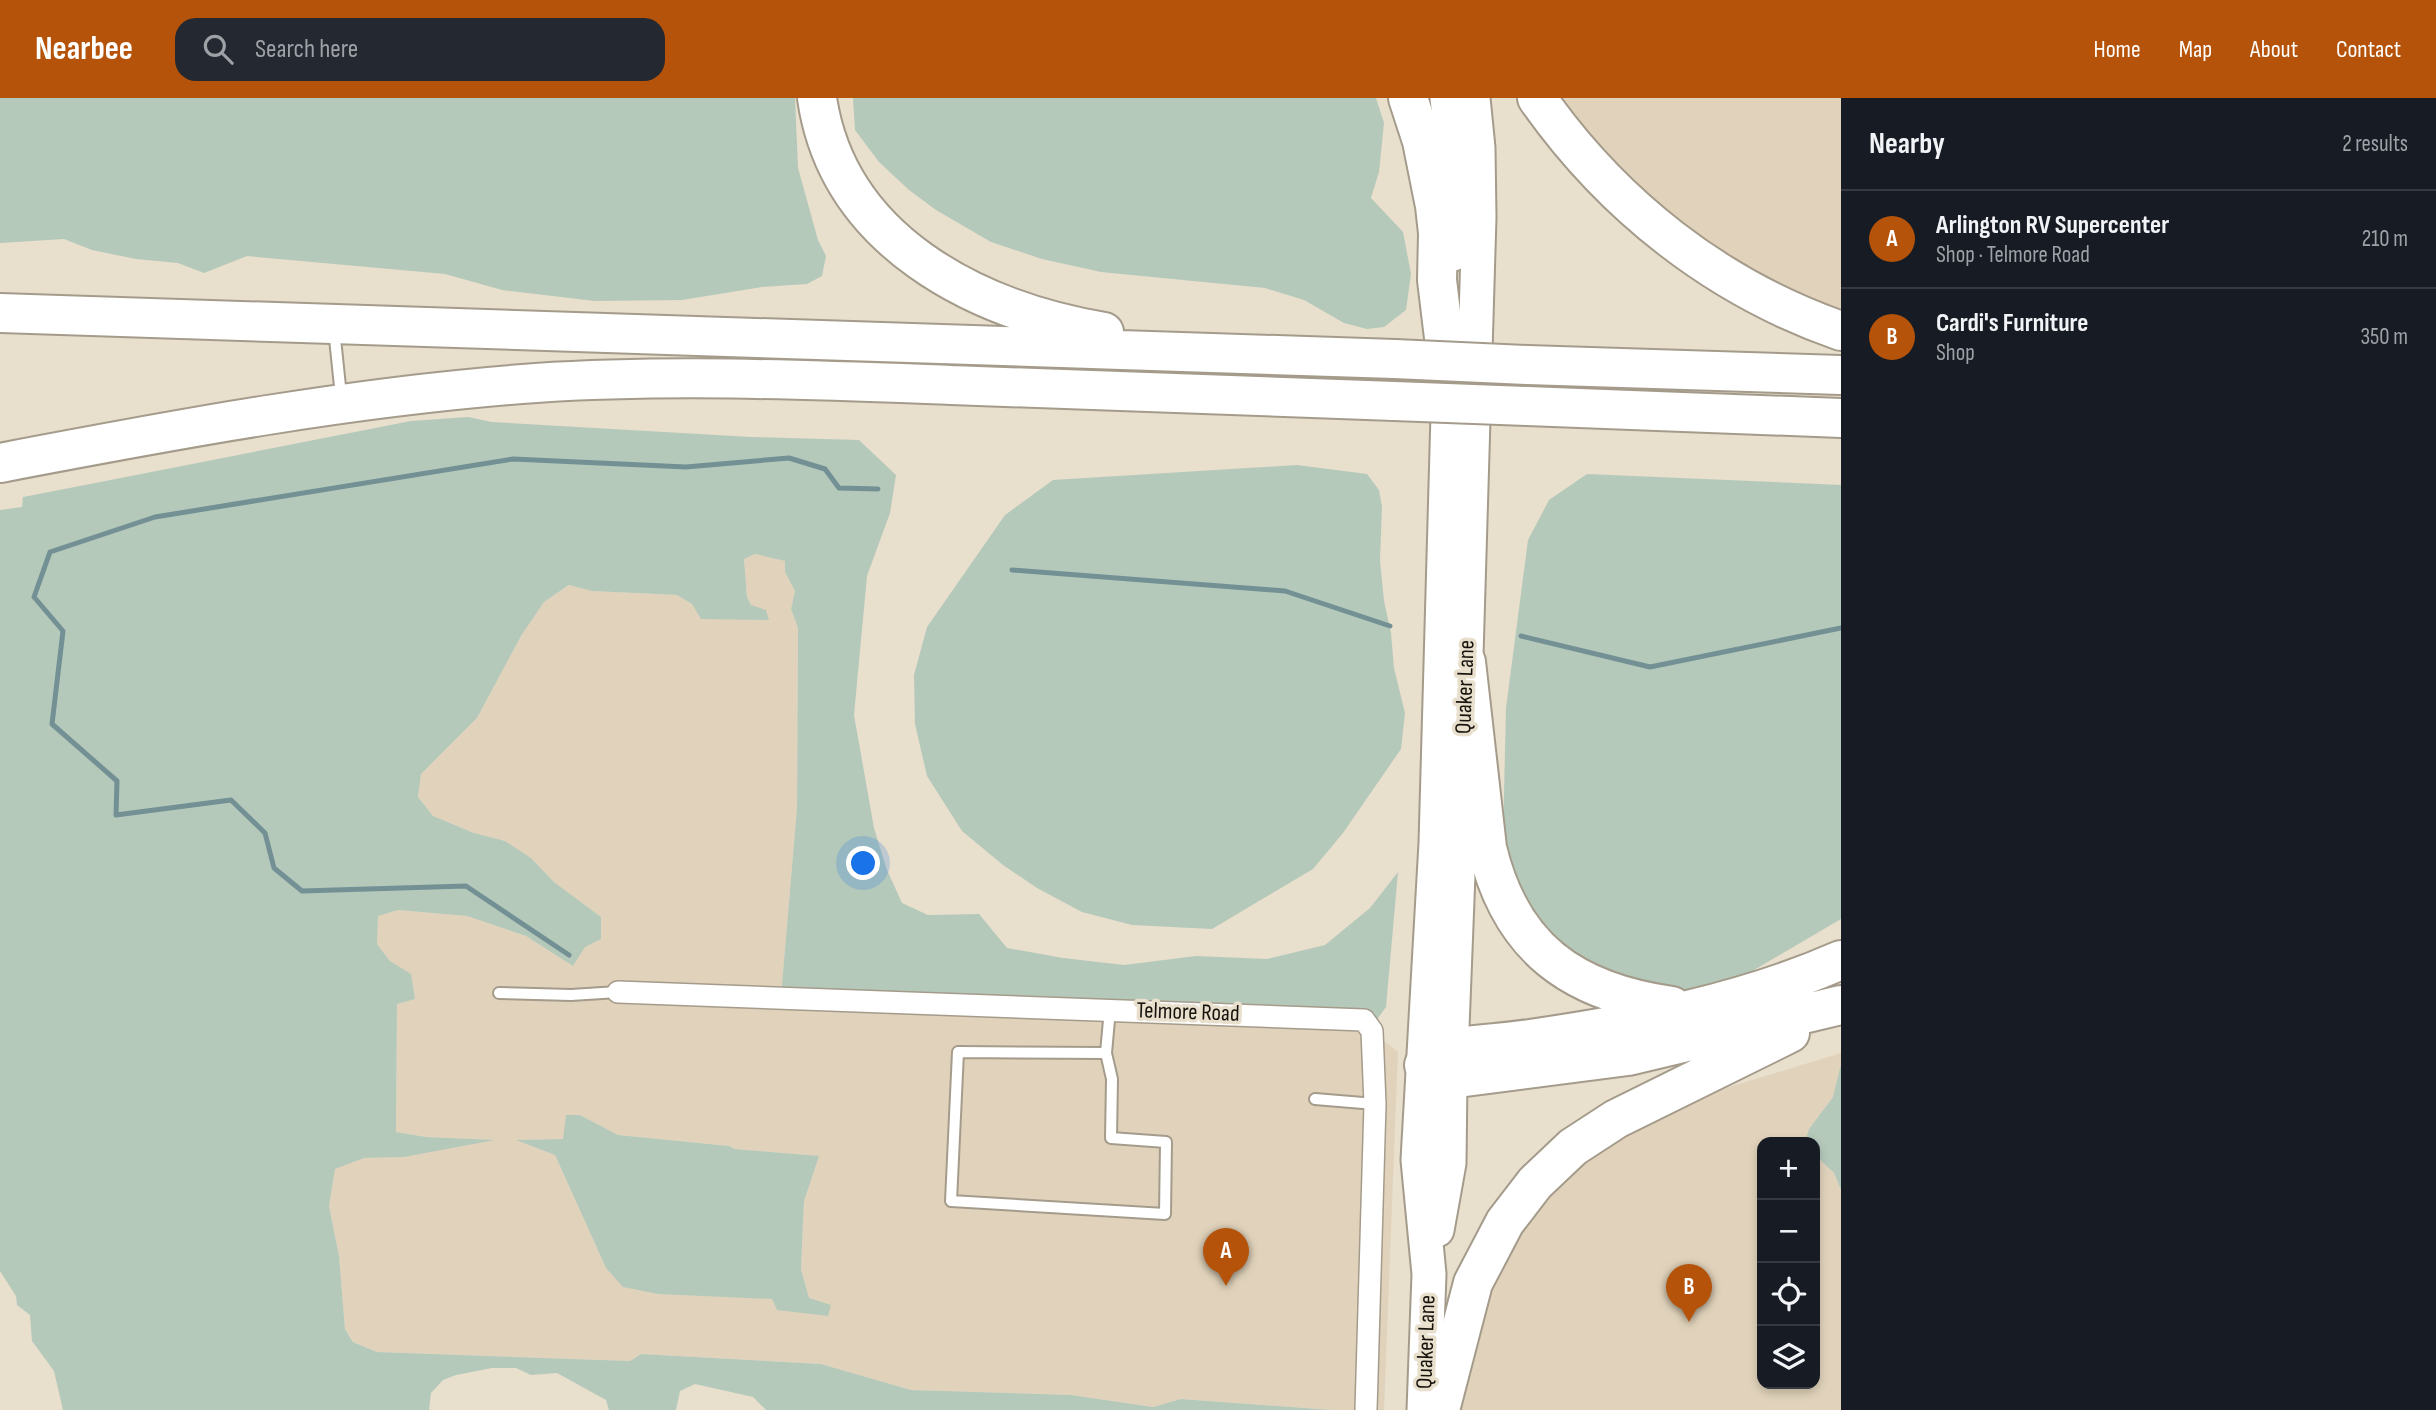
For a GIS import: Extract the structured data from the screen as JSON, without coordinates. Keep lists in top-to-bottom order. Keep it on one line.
{"streets":{"main road":["Quaker Lane"],"street":["Telmore Road"]},"page":{"header":"Nearbee","search":"Search here","nav":["Home","Map","About","Contact"],"heading":["Nearby","2 results"],"list":[{"mark":"A","name":"Arlington RV Supercenter","note":"Shop · Telmore Road","value":"210 m"},{"mark":"B","name":"Cardi's Furniture","note":"Shop","value":"350 m"}],"map_buttons":["+","−"],"pins":["A","B"]}}
